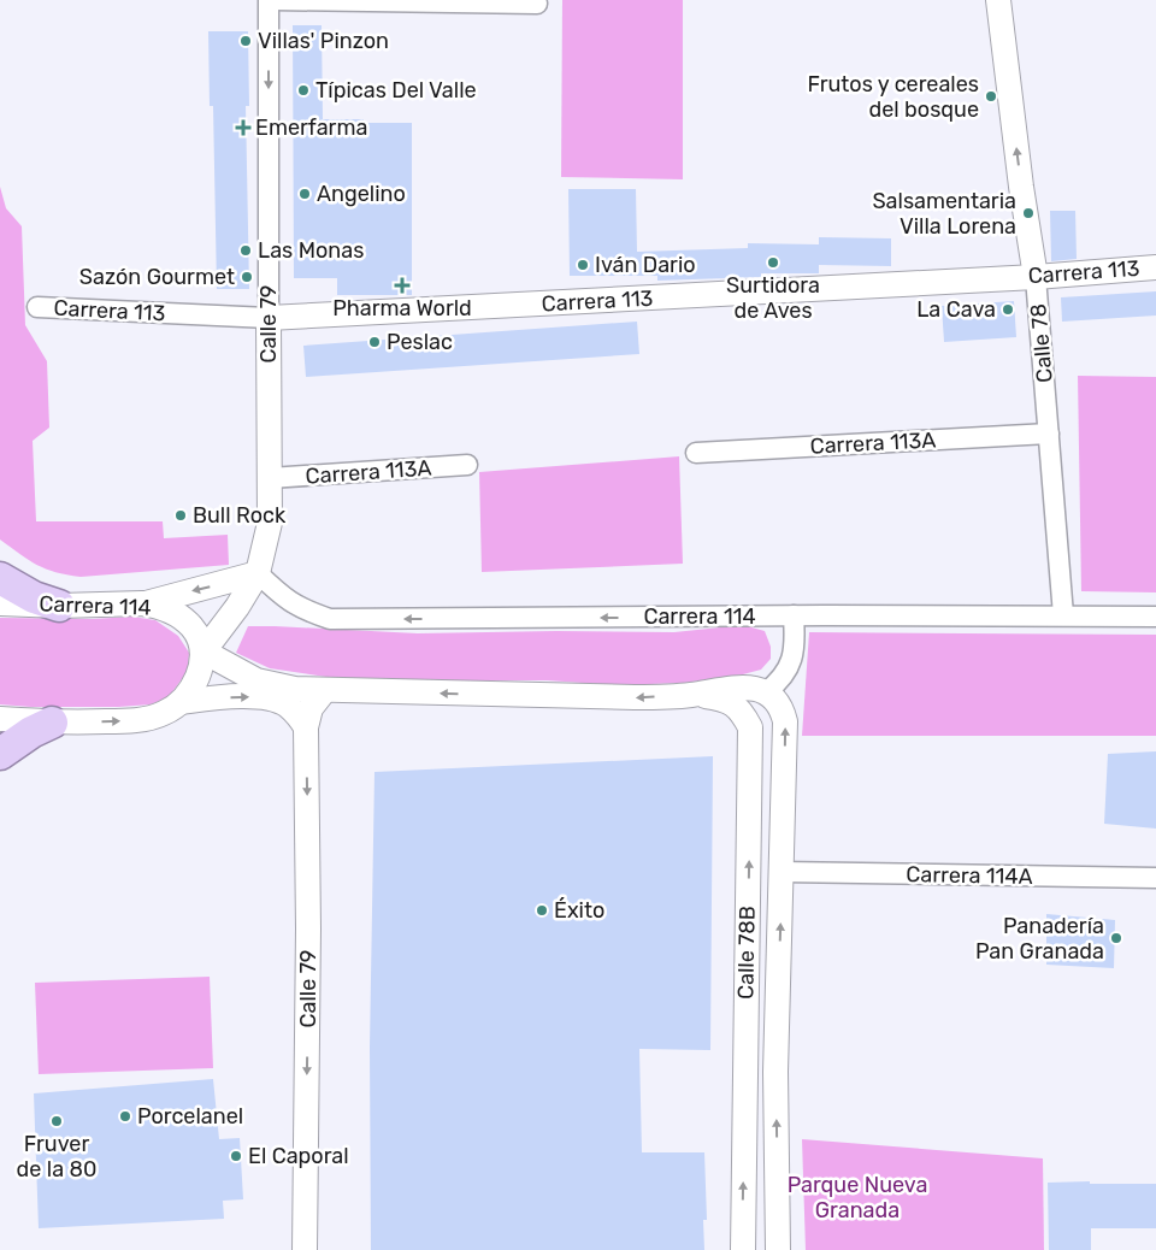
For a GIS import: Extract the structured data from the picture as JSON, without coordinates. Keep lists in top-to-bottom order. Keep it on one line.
{"streets":{"street":["Carrera 113","Calle 79","Calle 78","Carrera 113A","Carrera 114","Carrera 114A","Calle 78B"]},"crossings":[["Carrera 113","Calle 79"],["Carrera 113","Calle 78"],["Calle 79","Carrera 113A"],["Calle 79","Carrera 114"],["Calle 78","Carrera 113A"],["Calle 78","Carrera 114"],["Carrera 114A","Calle 78B"]],"one_way":["Calle 79","Calle 78","Calle 78B"],"parks":["Parque Nueva Granada"],"places":{"other":["Villas' Pinzon","Típicas Del Valle","Frutos y cereales del bosque","Angelino","Salsamentaria Villa Lorena","Las Monas","Surtidora de Aves","Iván Dario","Sazón Gourmet","La Cava","Peslac","Bull Rock","Éxito","Panadería Pan Granada","Porcelanel","Fruver de la 80","El Caporal"],"health":["Emerfarma","Pharma World"]}}
